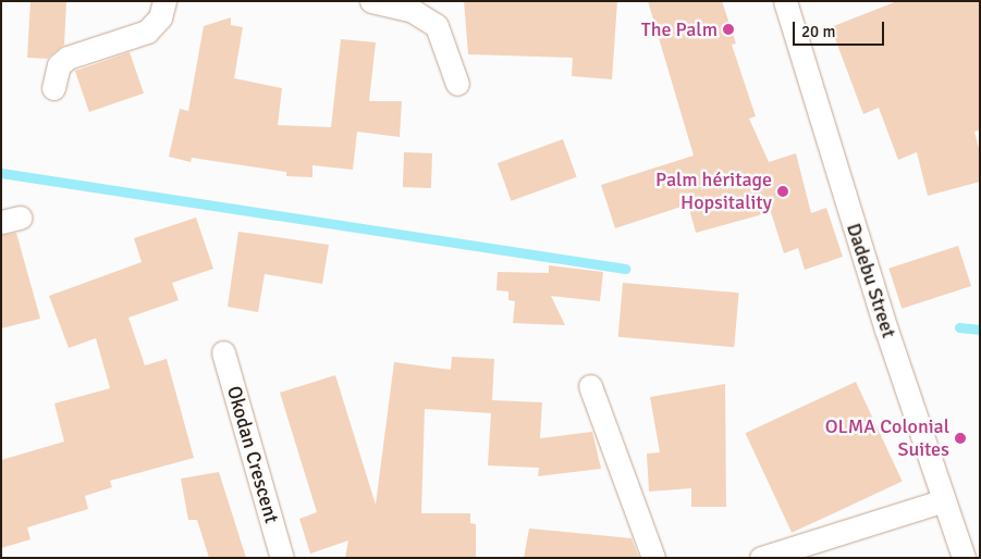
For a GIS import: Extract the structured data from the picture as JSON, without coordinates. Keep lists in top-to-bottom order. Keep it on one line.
{"streets":{"street":["Dadebu Street","Okodan Crescent"]},"places":["The Palm","Palm héritage Hopsitality","OLMA Colonial Suites"],"scale_bar":"20 m"}
